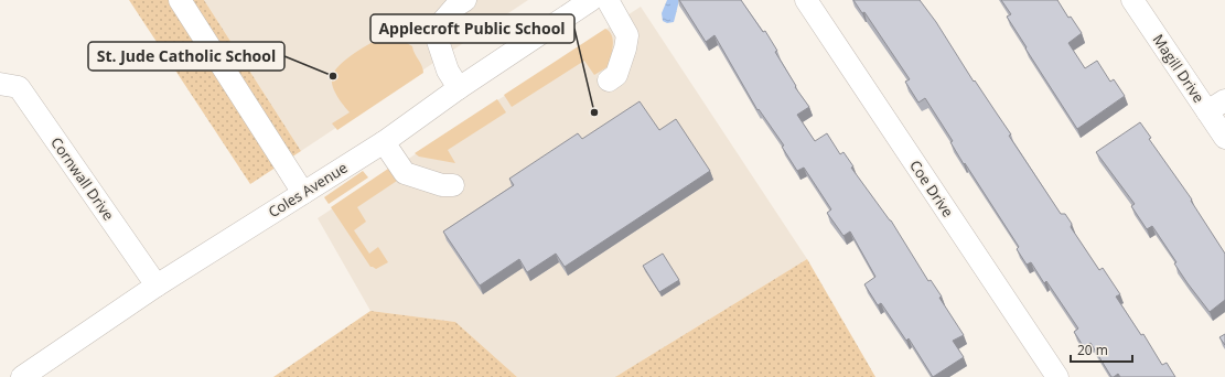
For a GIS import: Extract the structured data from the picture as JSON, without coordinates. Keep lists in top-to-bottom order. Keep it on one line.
{"streets":{"street":["Magill Drive","Cornwall Drive","Coe Drive","Coles Avenue"]},"crossings":[["Cornwall Drive","Coles Avenue"]],"places":["St. Jude Catholic School","Applecroft Public School"],"scale_bar":"20 m"}
